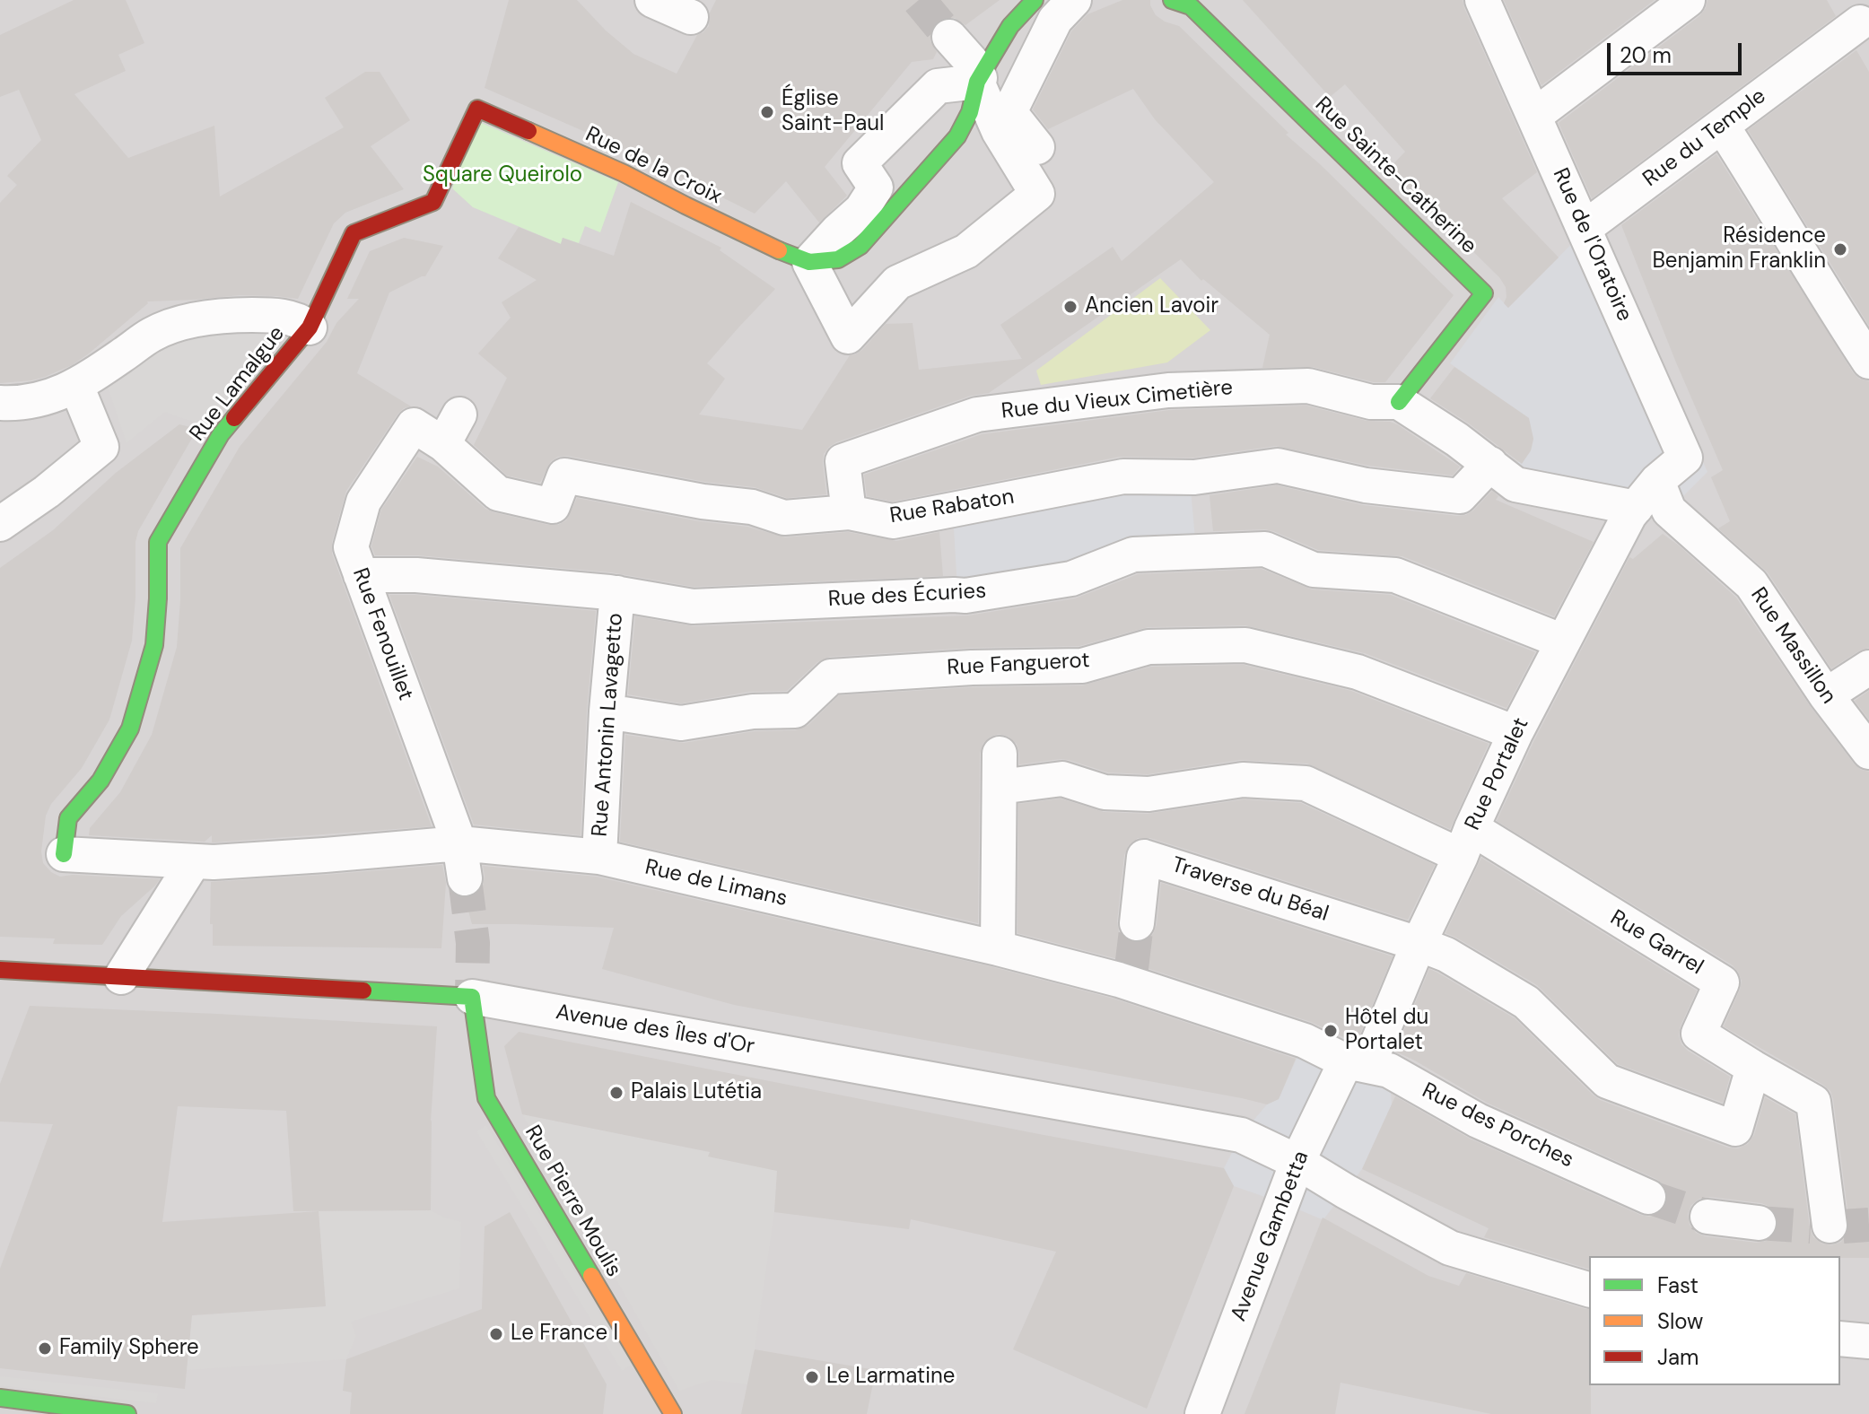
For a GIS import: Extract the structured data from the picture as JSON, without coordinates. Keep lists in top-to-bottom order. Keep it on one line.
{"streets":{"street":["Rue du Temple","Rue de la Croix","Rue Sainte-Catherine","Rue de l'Oratoire","Rue Lamalgue","Rue du Vieux Cimetière","Rue Rabaton","Rue des Écuries","Rue Fenouillet","Rue Massillon","Rue Fanguerot","Rue Antonin Lavagetto","Rue Portalet","Rue de Limans","Traverse du Béal","Rue Garrel","Avenue des Îles d'Or","Rue des Porches","Rue Pierre Moulis","Avenue Gambetta"]},"crossings":[["Rue du Temple","Rue de l'Oratoire"],["Rue de la Croix","Rue Lamalgue"],["Rue Sainte-Catherine","Rue du Vieux Cimetière"],["Rue de l'Oratoire","Rue Massillon"],["Rue de l'Oratoire","Rue Portalet"],["Rue Lamalgue","Rue de Limans"],["Rue du Vieux Cimetière","Rue Rabaton"],["Rue du Vieux Cimetière","Rue Portalet"],["Rue Rabaton","Rue Fenouillet"],["Rue des Écuries","Rue Fenouillet"],["Rue des Écuries","Rue Antonin Lavagetto"],["Rue des Écuries","Rue Portalet"],["Rue Fenouillet","Rue de Limans"],["Rue Massillon","Rue Portalet"],["Rue Fanguerot","Rue Antonin Lavagetto"],["Rue Fanguerot","Rue Portalet"],["Rue Antonin Lavagetto","Rue de Limans"],["Rue Portalet","Rue de Limans"],["Rue Portalet","Traverse du Béal"],["Rue Portalet","Rue Garrel"],["Rue Portalet","Rue des Porches"],["Rue Portalet","Avenue Gambetta"],["Rue de Limans","Rue des Porches"],["Rue de Limans","Avenue Gambetta"],["Avenue des Îles d'Or","Rue Pierre Moulis"],["Avenue des Îles d'Or","Avenue Gambetta"],["Rue des Porches","Avenue Gambetta"]],"parks":["Square Queirolo"],"places":["Église Saint-Paul","Résidence Benjamin Franklin","Ancien Lavoir","Hôtel du Portalet","Palais Lutétia","Le France I","Family Sphere","Le Larmatine"],"legend":["Fast","Slow","Jam"],"scale_bar":"20 m"}
